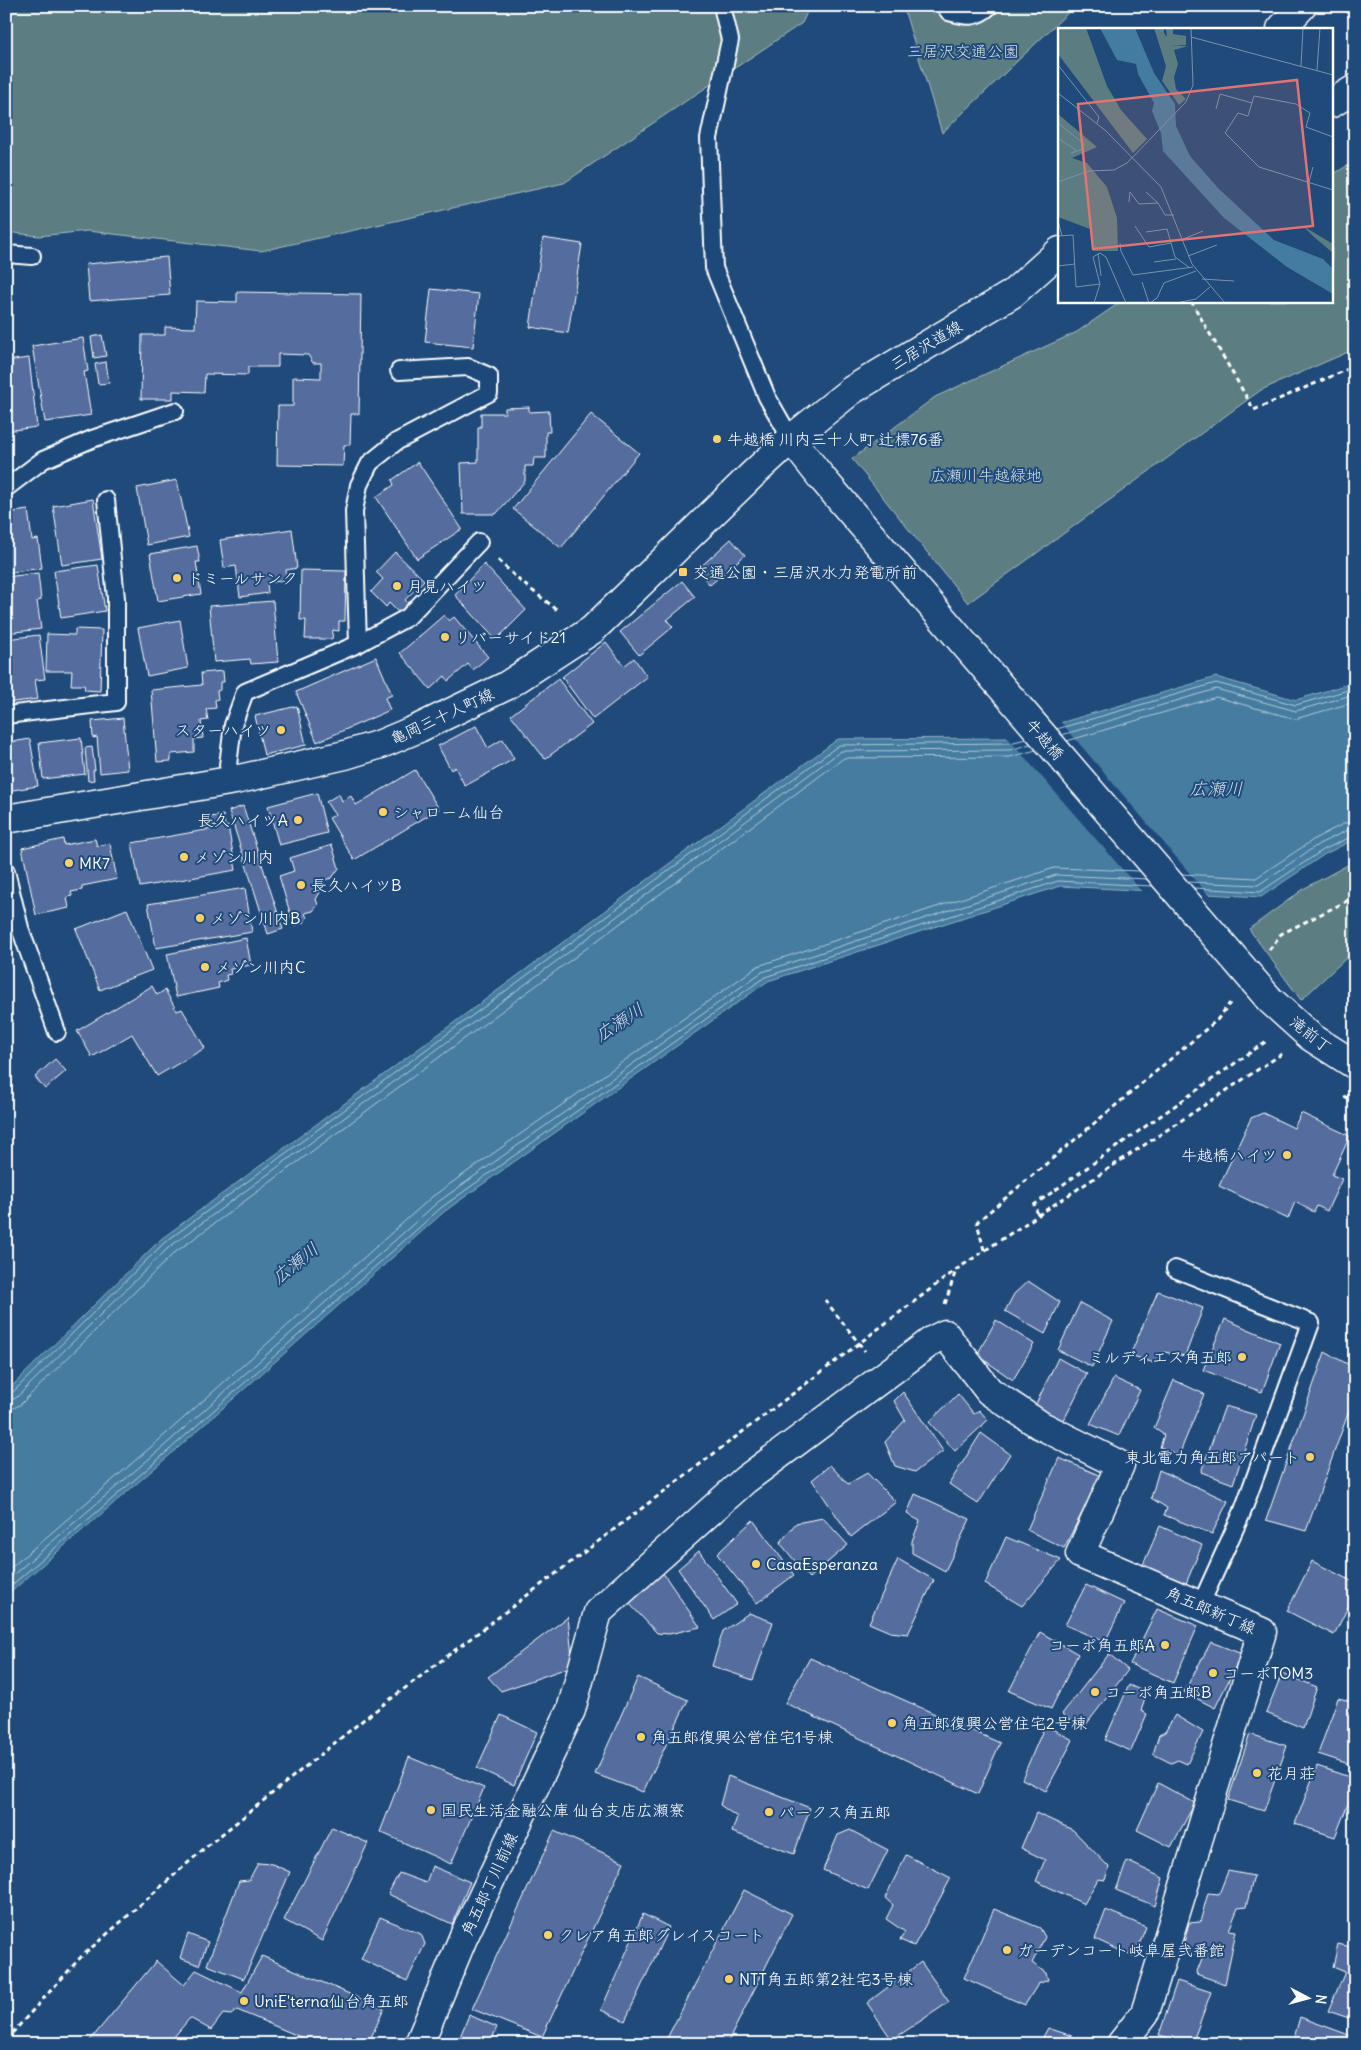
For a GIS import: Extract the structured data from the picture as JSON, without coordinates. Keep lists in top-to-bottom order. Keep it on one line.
{"streets":{"street":["三居沢道線","亀岡三十人町線","牛越橋","滝前丁","角五郎新丁線","角五郎丁川前線"]},"crossings":[["三居沢道線","亀岡三十人町線"],["三居沢道線","牛越橋"],["亀岡三十人町線","牛越橋"],["牛越橋","滝前丁"],["角五郎新丁線","角五郎丁川前線"]],"water":["広瀬川"],"parks":["三居沢交通公園","広瀬川牛越緑地"],"places":{"other":["牛越橋 川内三十人町 辻標76番","ドミールサンク","月見ハイツ","リバーサイド21","スターハイツ","シャローム仙台","長久ハイツA","メゾン川内","MK7","長久ハイツB","メゾン川内B","メゾン川内C","牛越橋ハイツ","ミルディエス角五郎","東北電力角五郎アパート","CasaEsperanza","コーポ角五郎A","コーポTOM3","コーポ角五郎B","角五郎復興公営住宅2号棟","角五郎復興公営住宅1号棟","花月荘","国民生活金融公庫 仙台支店広瀬寮","パークス角五郎","クレア角五郎グレイスコート","ガーデンコート岐阜屋弐番館","NTT角五郎第2社宅3号棟","UniE'terna仙台角五郎"],"transit":["交通公園・三居沢水力発電所前"]},"north":"right"}
